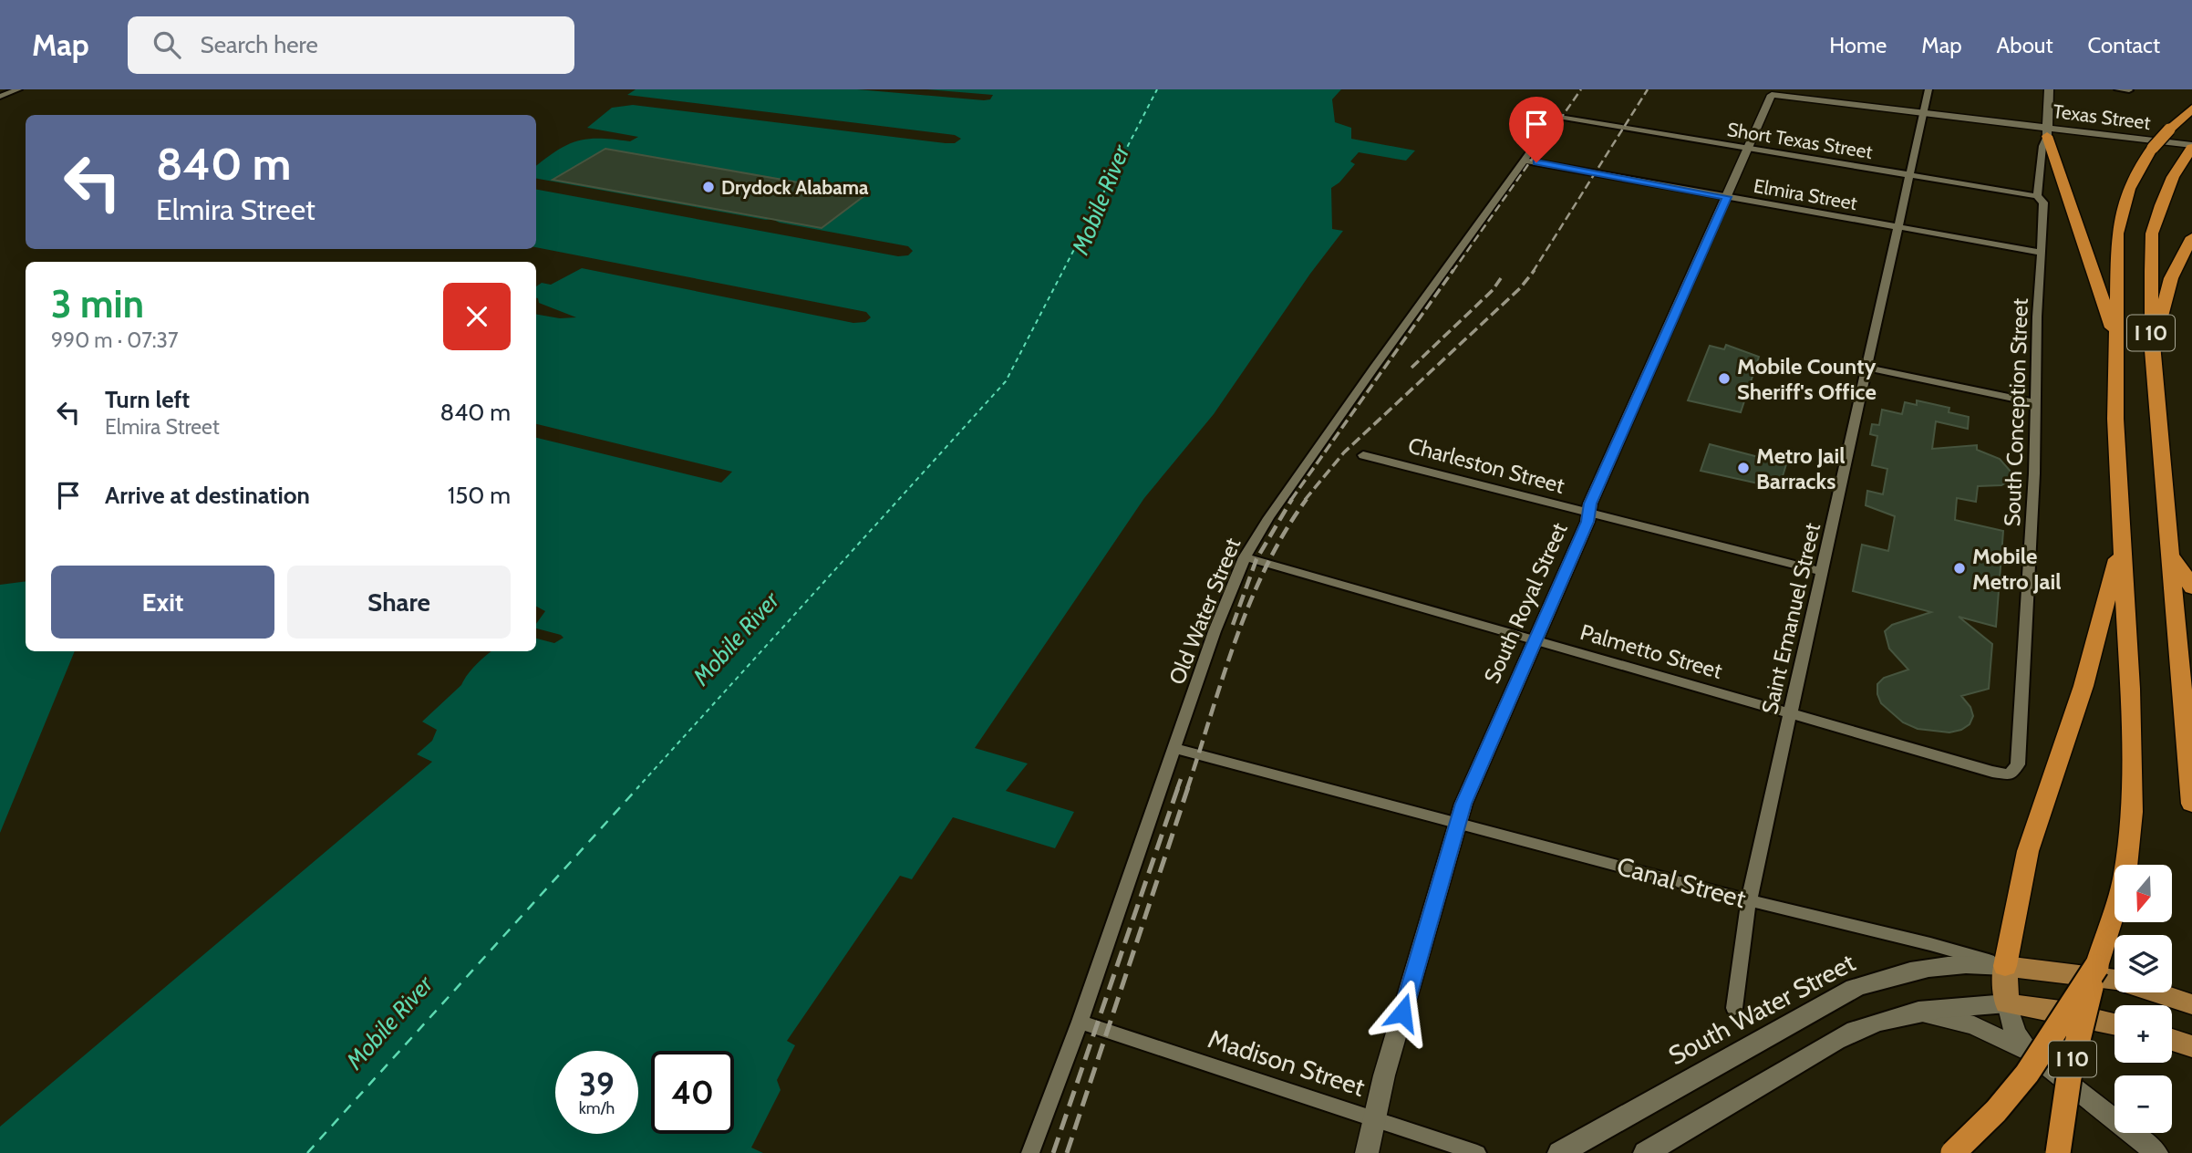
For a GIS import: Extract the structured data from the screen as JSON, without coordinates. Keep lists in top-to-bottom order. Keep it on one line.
{"streets":{"highway":["I 10"],"main road":["Canal Street","South Water Street"],"street":["Texas Street","Short Texas Street","Elmira Street","South Conception Street","Charleston Street","South Royal Street","Old Water Street","Saint Emanuel Street","Palmetto Street","Madison Street"]},"crossings":[["Texas Street","I 10"],["Texas Street","South Conception Street"],["Texas Street","South Royal Street"],["Texas Street","Saint Emanuel Street"],["Short Texas Street","South Conception Street"],["Short Texas Street","South Royal Street"],["Short Texas Street","Old Water Street"],["Short Texas Street","Saint Emanuel Street"],["Elmira Street","South Conception Street"],["Elmira Street","South Royal Street"],["Elmira Street","Old Water Street"],["Elmira Street","Saint Emanuel Street"],["South Conception Street","Palmetto Street"],["Charleston Street","South Royal Street"],["Charleston Street","Saint Emanuel Street"],["South Royal Street","Palmetto Street"],["South Royal Street","Canal Street"],["South Royal Street","Madison Street"],["Old Water Street","Palmetto Street"],["Old Water Street","Canal Street"],["Old Water Street","Madison Street"],["Saint Emanuel Street","Palmetto Street"],["Saint Emanuel Street","Canal Street"],["Canal Street","South Water Street"]],"water":["Mobile River"],"places":["Drydock Alabama","Mobile County Sheriff's Office","Metro Jail Barracks","Mobile Metro Jail"],"north":"bottom","page":{"header":"Map","search":"Search here","nav":["Home","Map","About","Contact"],"turn":["840 m","Elmira Street"],"heading":["3 min","990 m · 07:37"],"list":[{"name":"Turn left","note":"Elmira Street","value":"840 m"},{"name":"Arrive at destination","value":"150 m"}],"buttons":["Exit","Share"],"map_buttons":["+","−"],"speed":"39 km/h","limit":"40"}}
